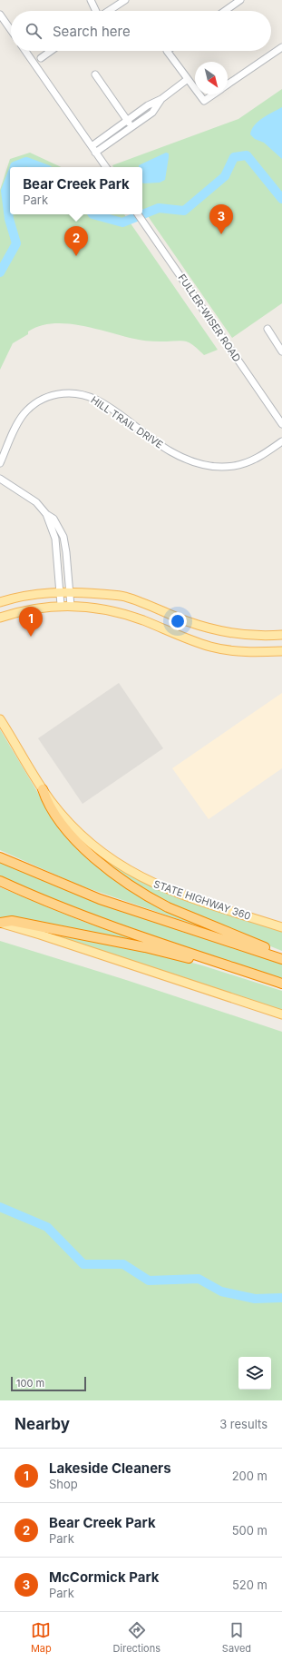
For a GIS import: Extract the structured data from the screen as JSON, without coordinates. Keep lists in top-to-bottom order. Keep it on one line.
{"streets":{"main road":["STATE HIGHWAY 360"],"street":["FULLER-WISER ROAD","HILL TRAIL DRIVE"]},"scale_bar":"100 m","north":"bottom right","page":{"search":"Search here","popup":["Bear Creek Park","Park"],"pins":["3","2","1"],"scale":"100 m","heading":["Nearby","3 results"],"list":[{"mark":"1","name":"Lakeside Cleaners","note":"Shop","value":"200 m"},{"mark":"2","name":"Bear Creek Park","note":"Park","value":"500 m"},{"mark":"3","name":"McCormick Park","note":"Park","value":"520 m"}],"nav":["Map","Directions","Saved"]}}
